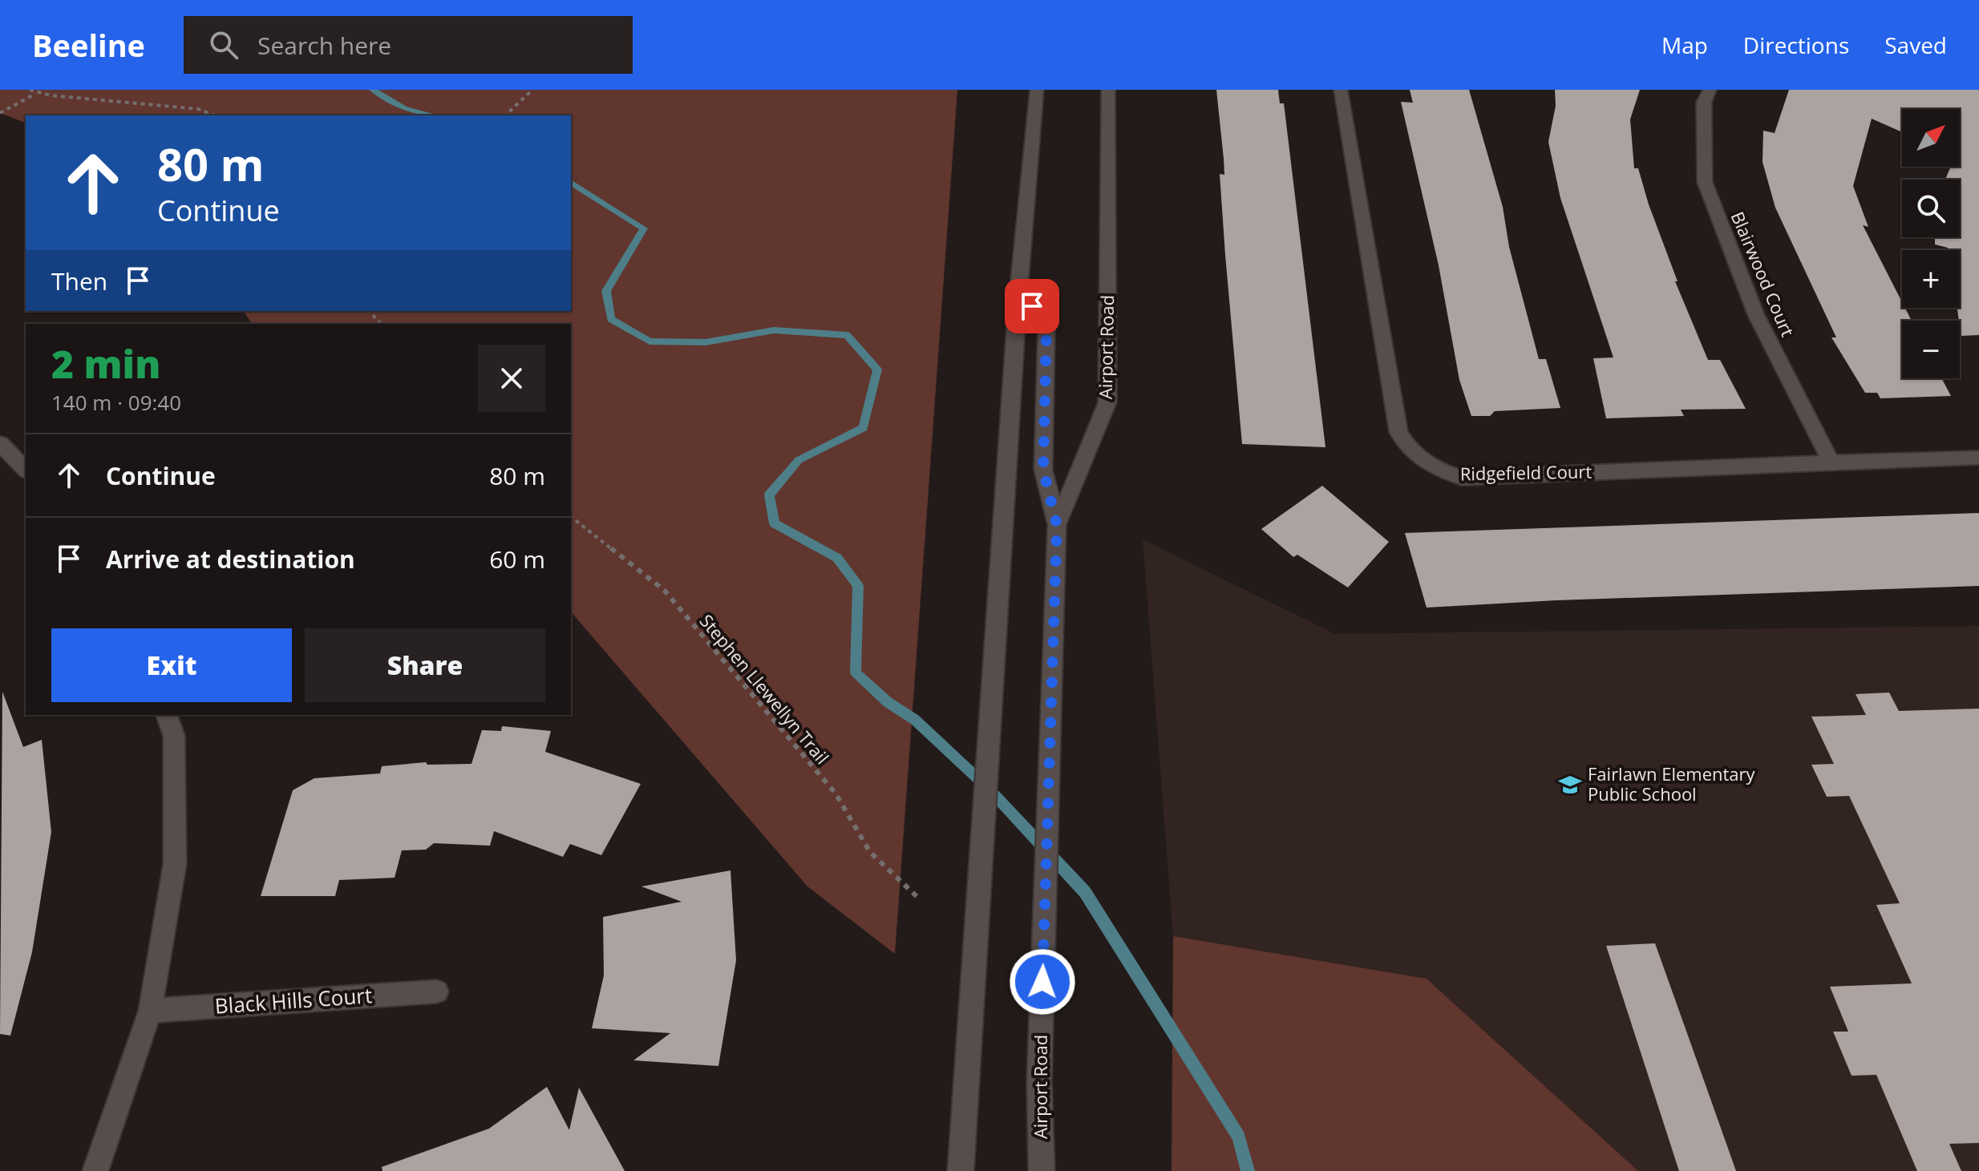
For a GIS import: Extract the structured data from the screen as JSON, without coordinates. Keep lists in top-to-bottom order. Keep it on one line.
{"streets":{"main road":["Blairwood Court","Airport Road","Ridgefield Court","Black Hills Court"],"path":["Stephen Llewellyn Trail"]},"crossings":[["Blairwood Court","Ridgefield Court"]],"places":{"school or university":["Fairlawn Elementary Public School"]},"north":"top right","page":{"header":"Beeline","search":"Search here","nav":["Map","Directions","Saved"],"map_buttons":["+","−"],"turn":["80 m","Continue"],"then":"Then","heading":["2 min","140 m · 09:40"],"list":[{"name":"Continue","value":"80 m"},{"name":"Arrive at destination","value":"60 m"}],"buttons":["Exit","Share"]}}
